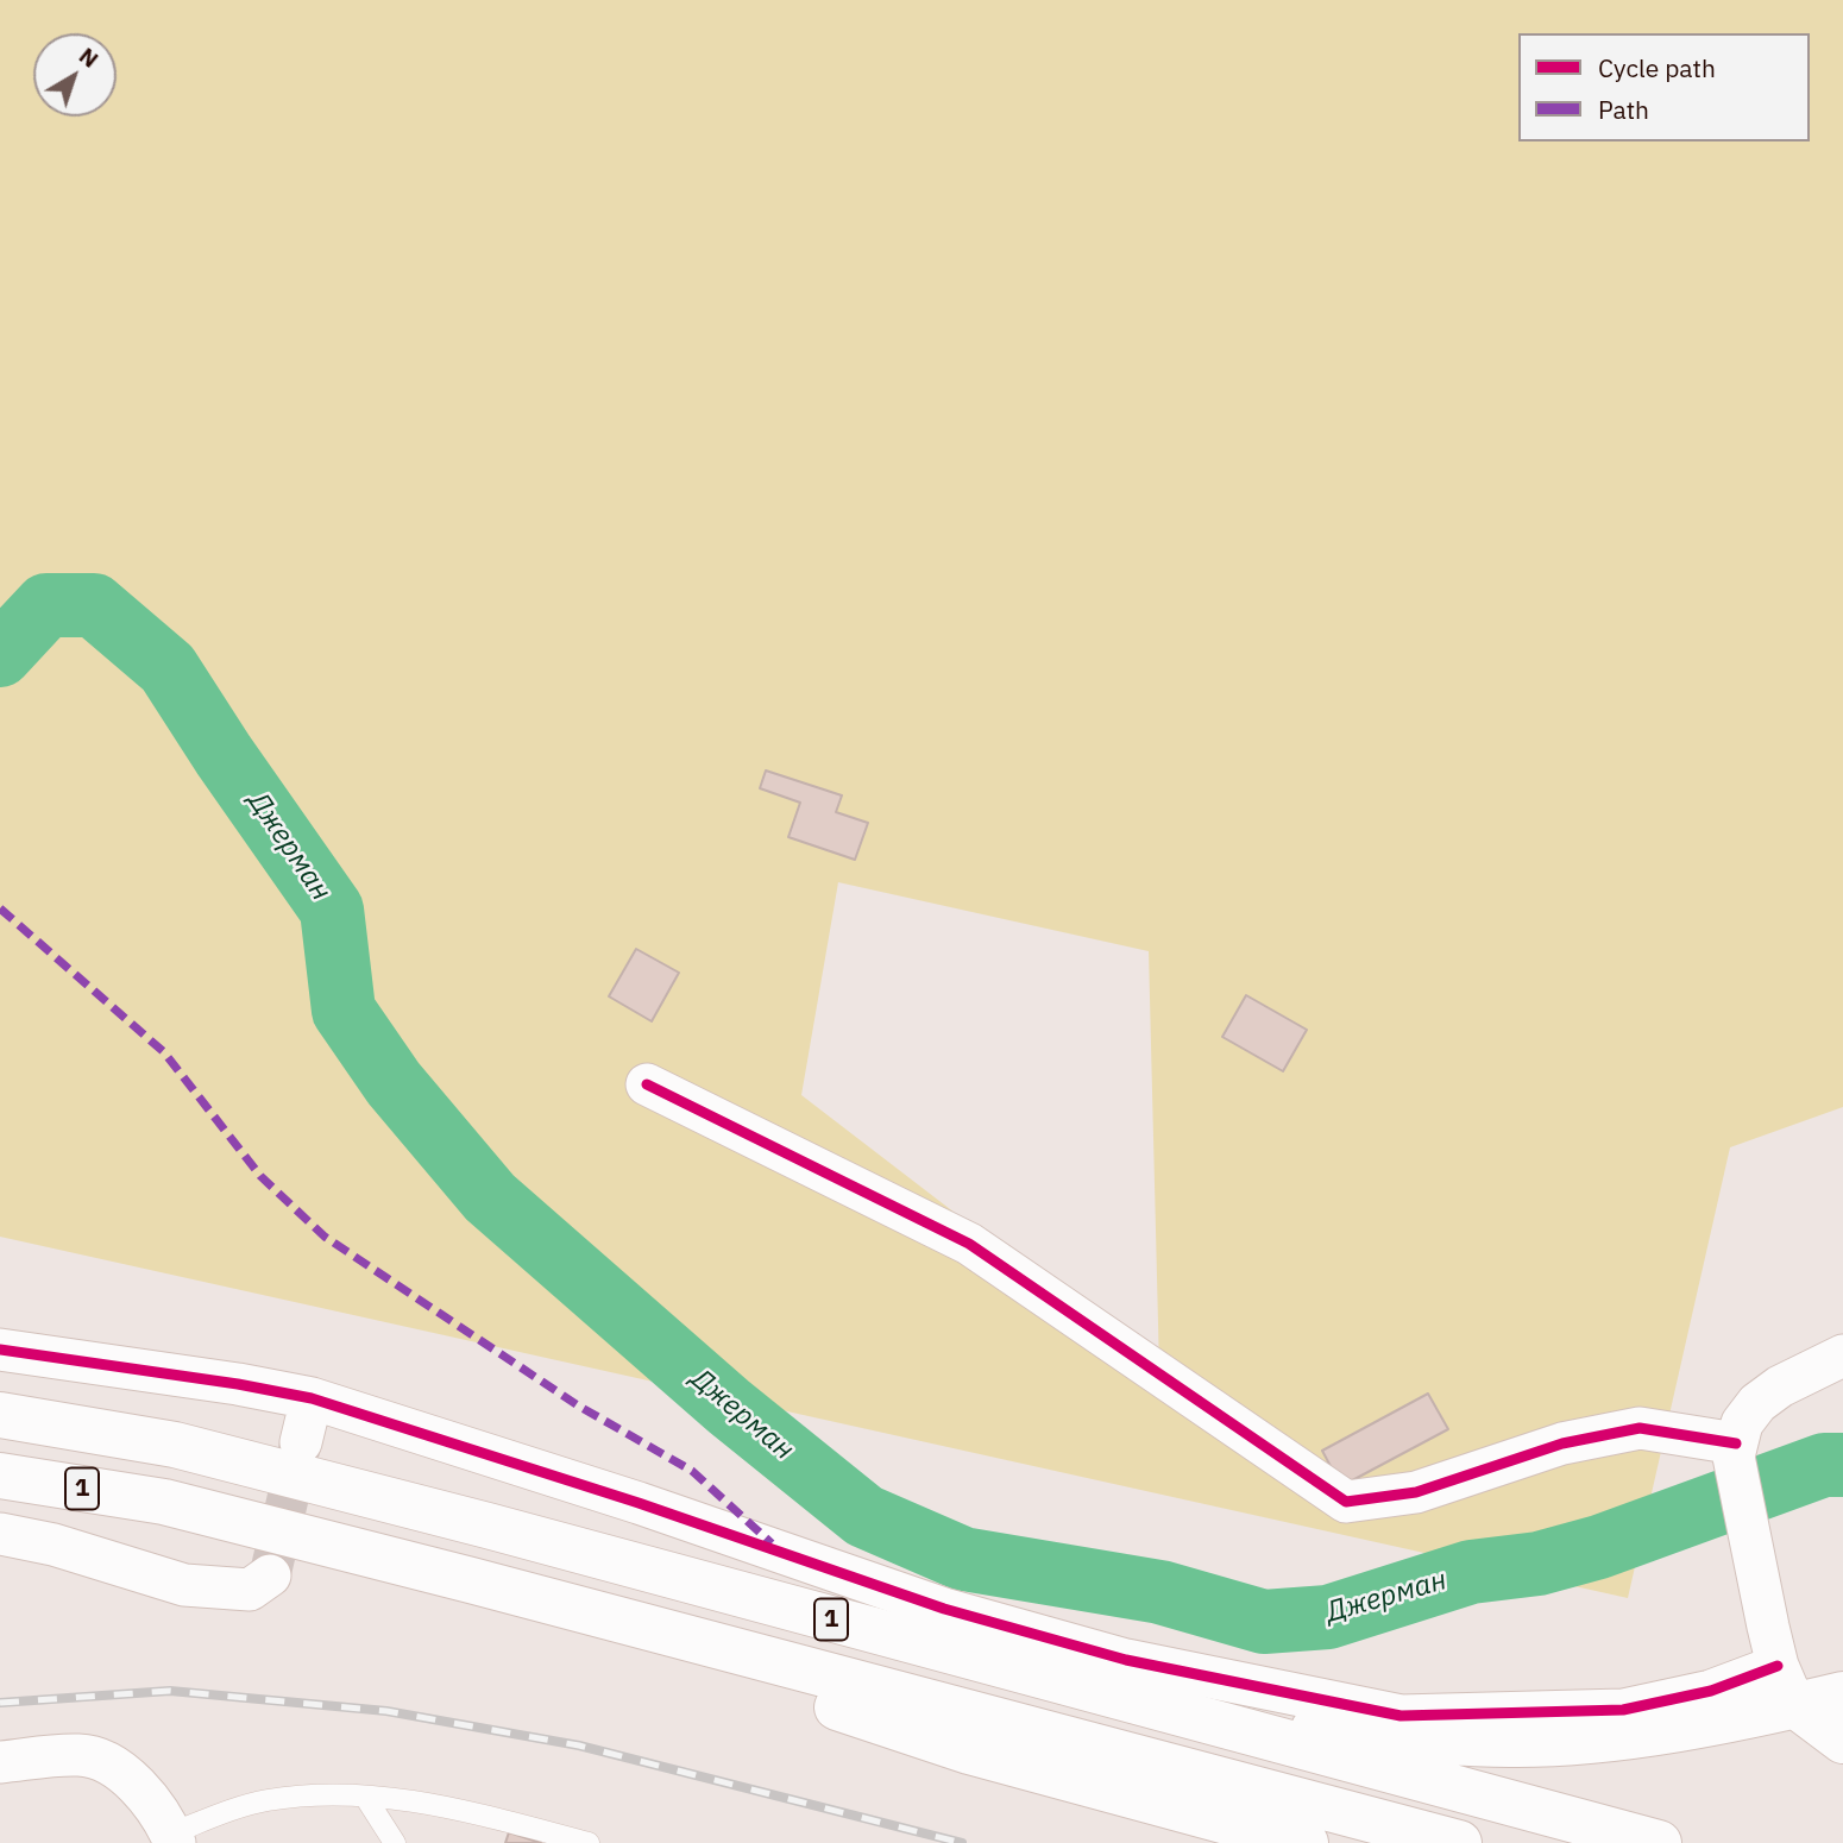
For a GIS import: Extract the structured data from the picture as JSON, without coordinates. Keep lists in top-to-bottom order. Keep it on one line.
{"streets":{"main road":["1"]},"water":["Джерман"],"legend":["Cycle path","Path"],"north":"top right"}
